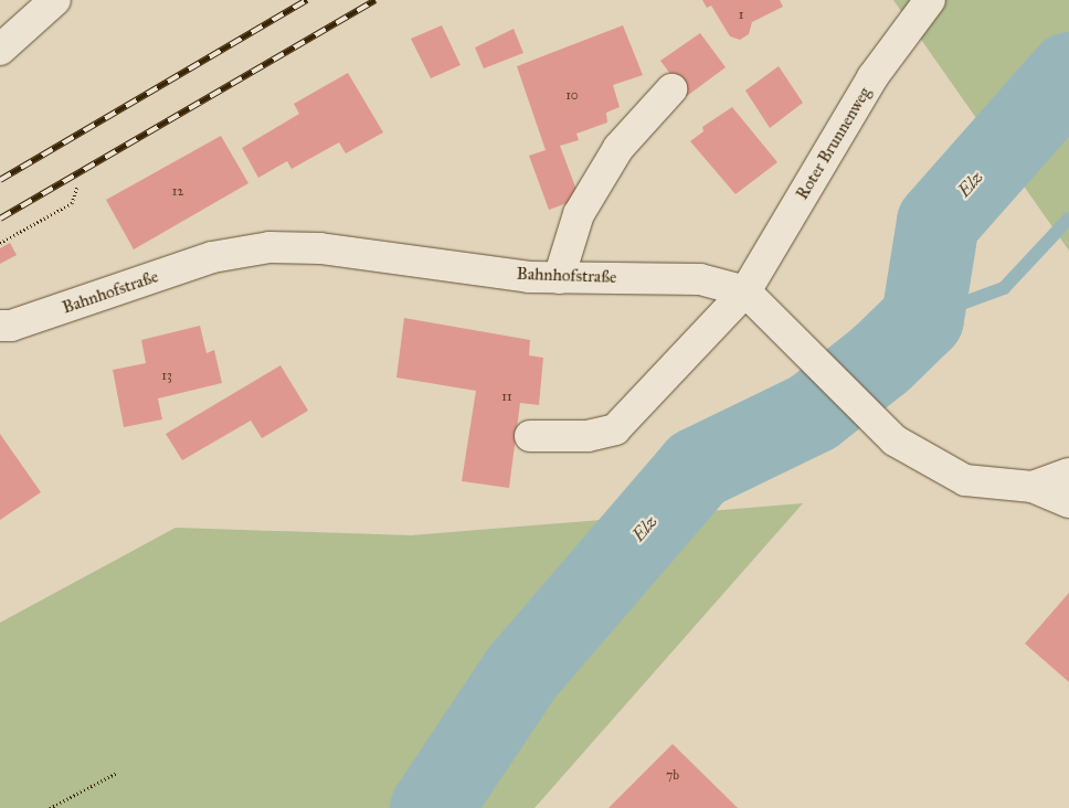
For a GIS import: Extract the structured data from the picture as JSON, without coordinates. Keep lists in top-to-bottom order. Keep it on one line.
{"streets":{"street":["Roter Brunnenweg","Bahnhofstraße"]},"crossings":[["Roter Brunnenweg","Bahnhofstraße"]],"water":["Elz"],"house_numbers":["1","10","12","13","11","7b"]}
